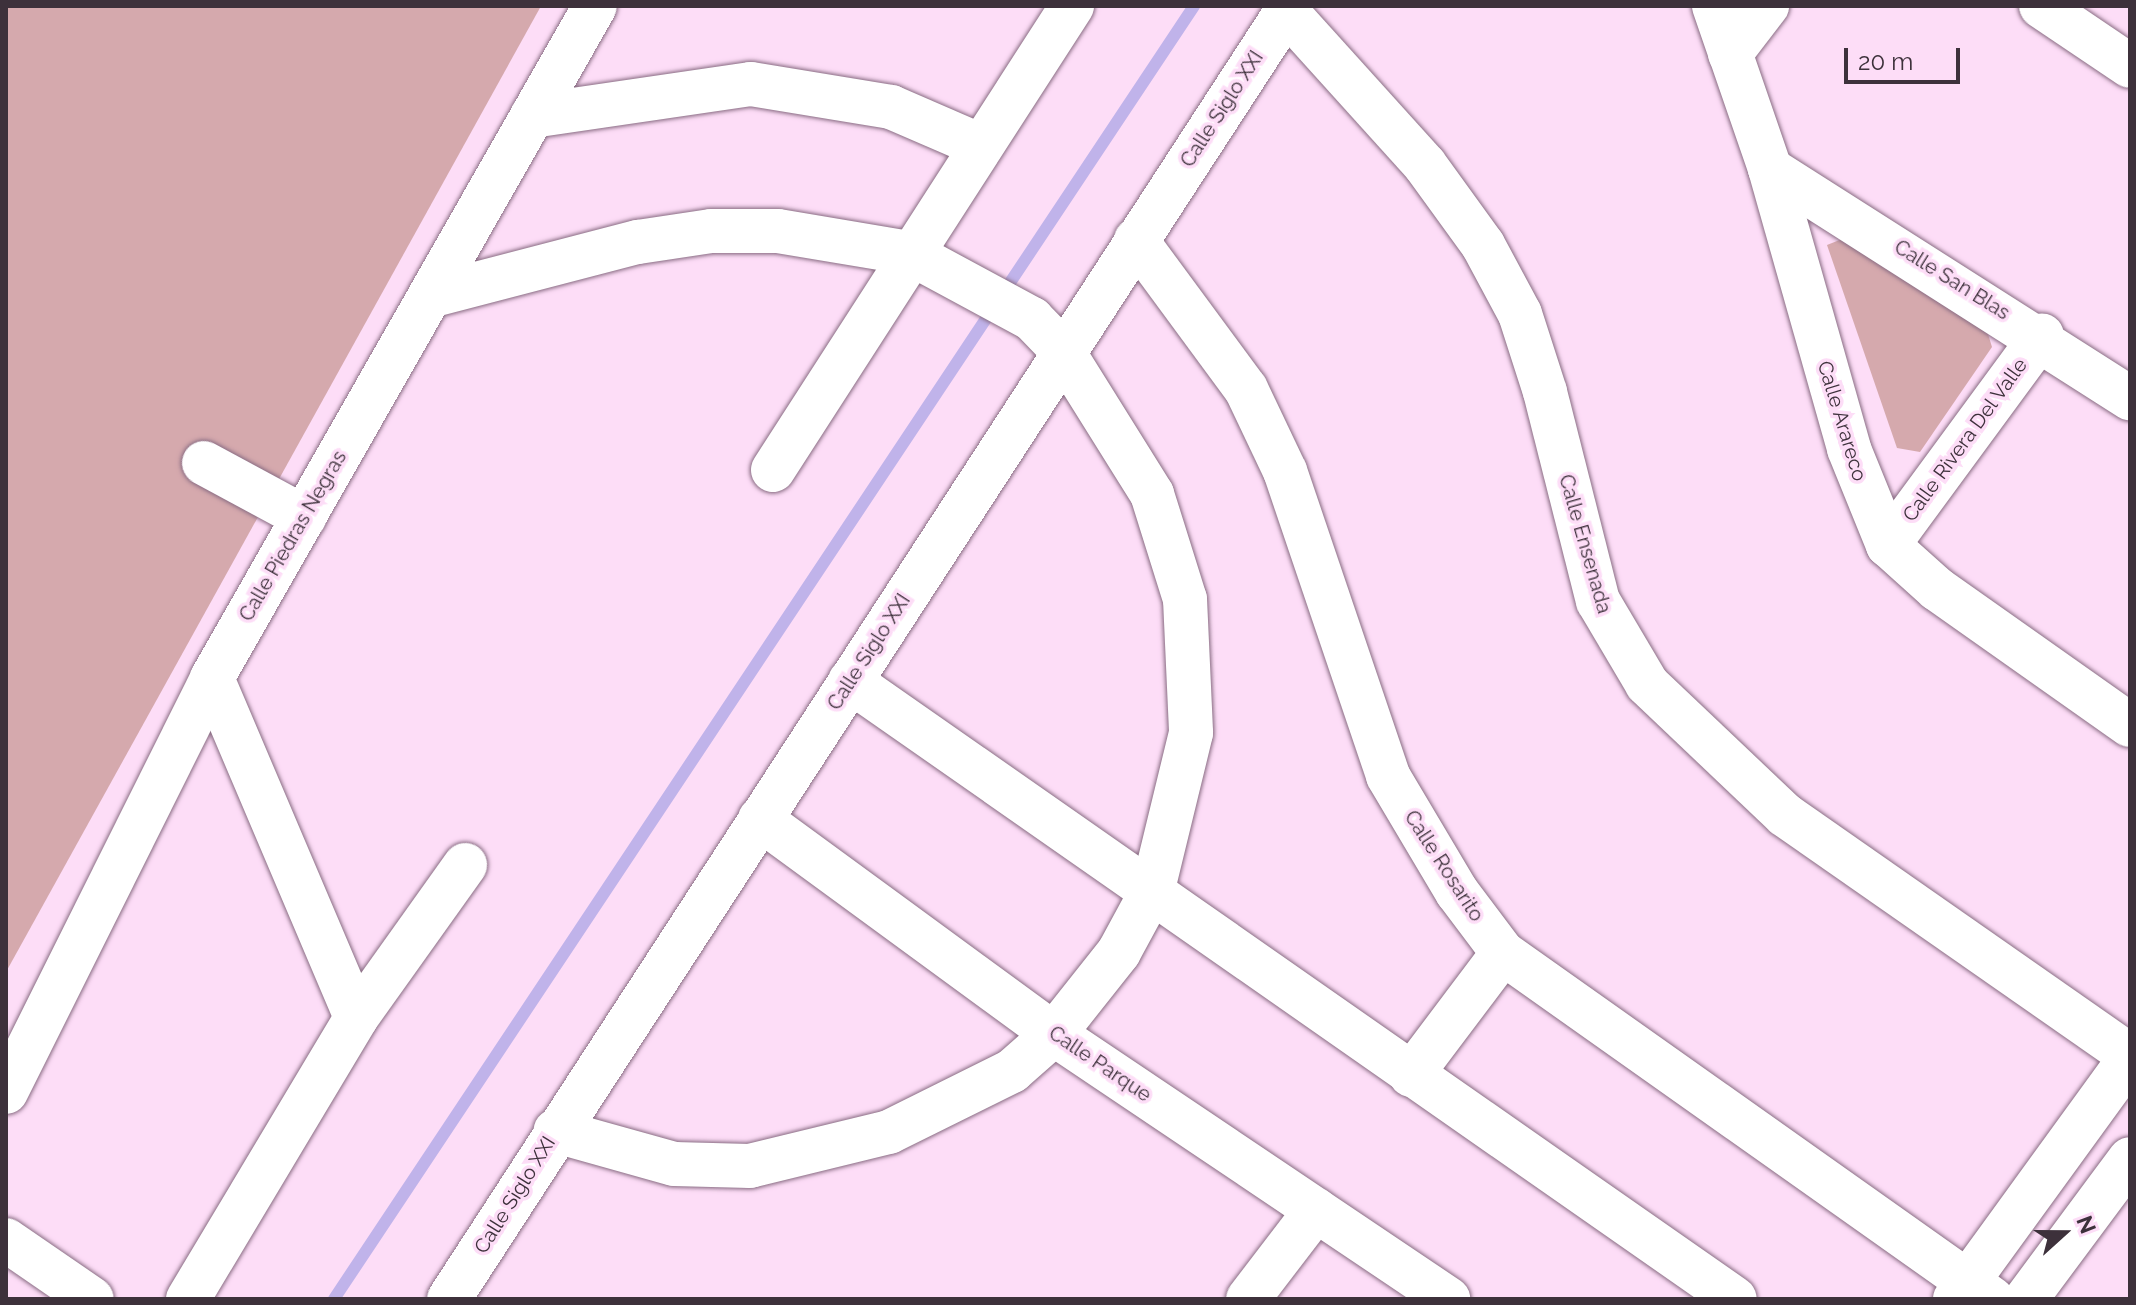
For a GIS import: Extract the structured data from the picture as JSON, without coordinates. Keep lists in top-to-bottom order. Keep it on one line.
{"streets":{"street":["Calle Siglo XXI","Calle San Blas","Calle Arareco","Calle Rivera Del Valle","Calle Piedras Negras","Calle Ensenada","Calle Rosarito","Calle Parque"]},"crossings":[["Calle Siglo XXI","Calle Ensenada"],["Calle Siglo XXI","Calle Rosarito"],["Calle Siglo XXI","Calle Parque"],["Calle San Blas","Calle Arareco"],["Calle San Blas","Calle Rivera Del Valle"],["Calle Arareco","Calle Rivera Del Valle"]],"scale_bar":"20 m","north":"right"}
